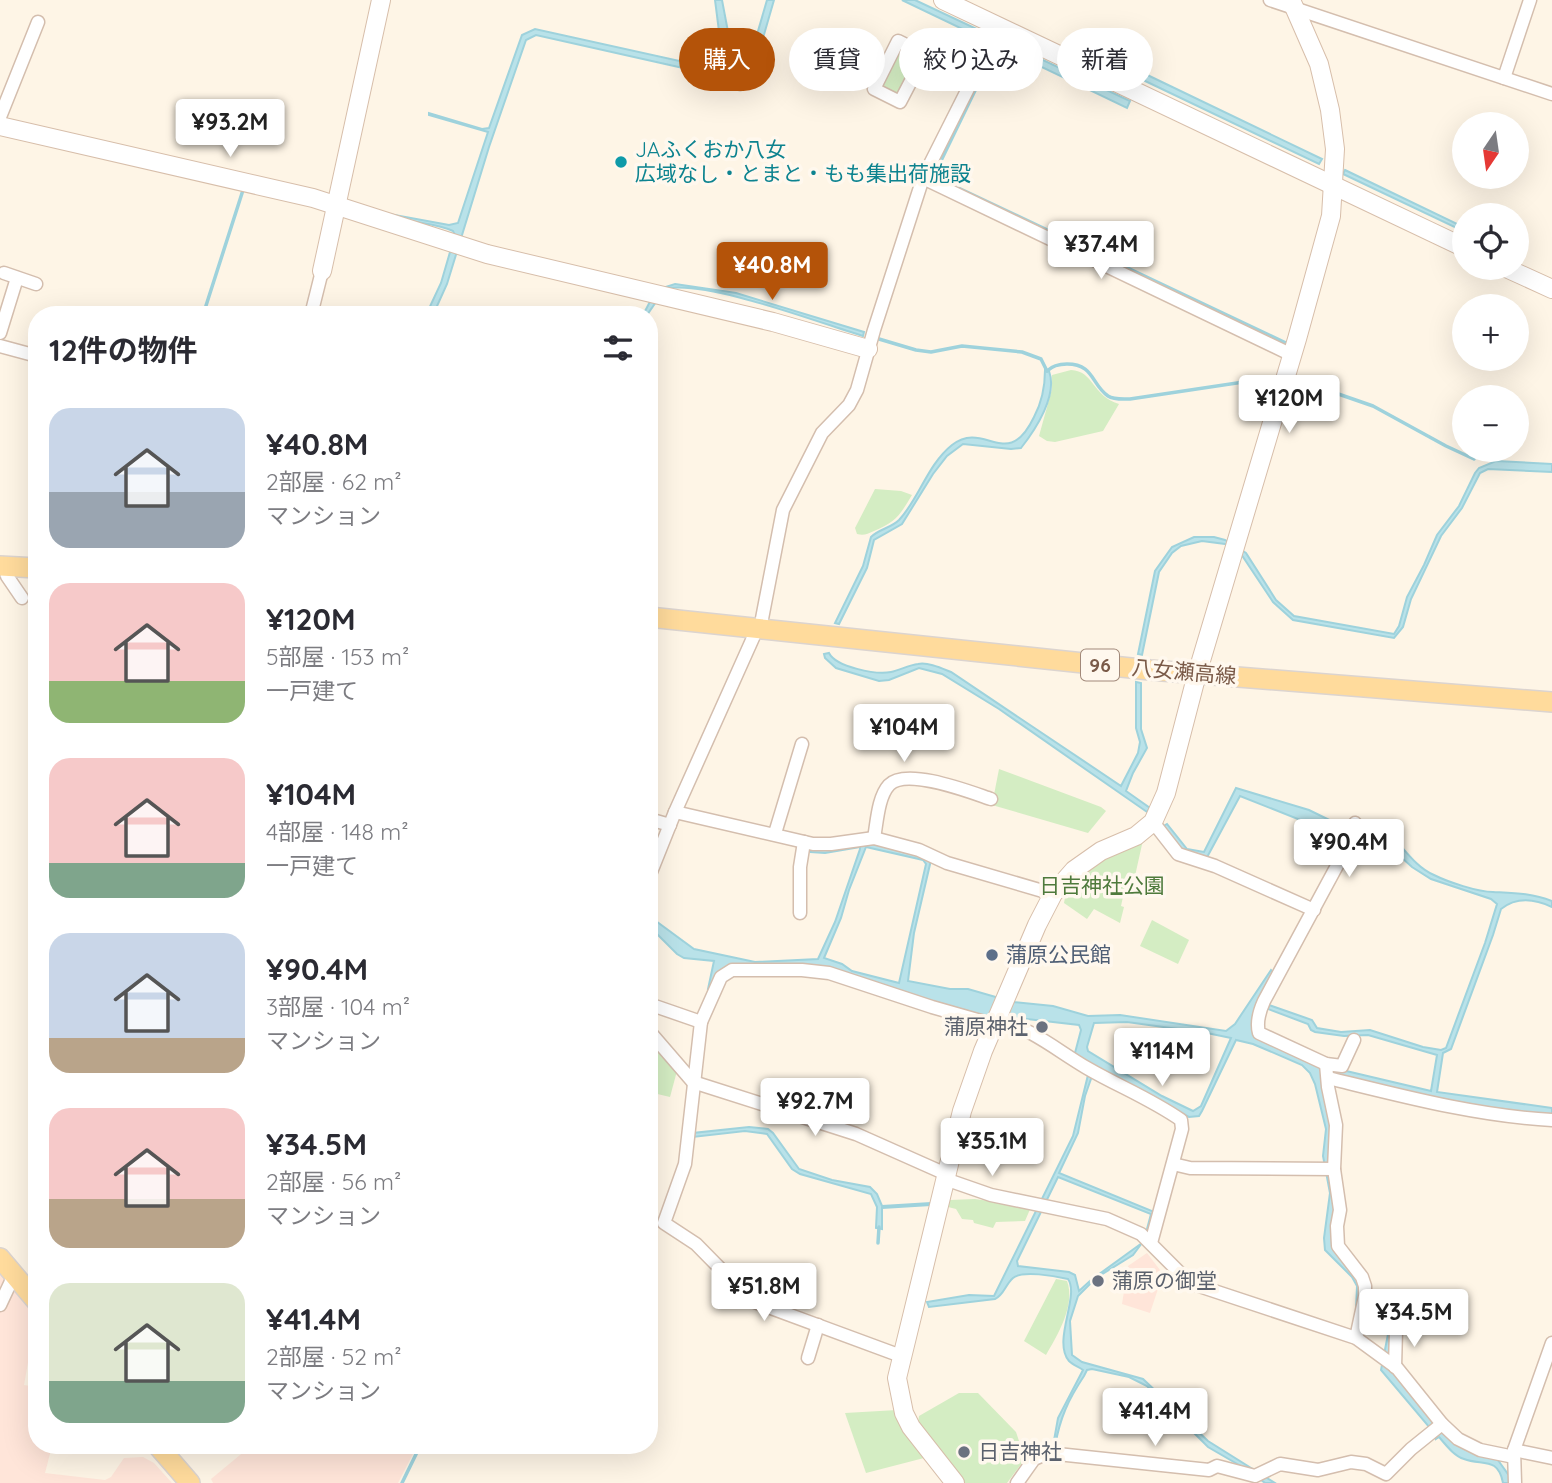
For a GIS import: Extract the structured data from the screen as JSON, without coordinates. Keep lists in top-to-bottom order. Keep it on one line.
{"streets":{"main road":["96","八女瀬高線"]},"parks":["日吉神社公園"],"places":["JAふくおか八女 広域なし・とまと・もも集出荷施設","蒲原公民館","蒲原神社","蒲原の御堂","日吉神社"],"north":"bottom","page":{"chip":["購入","賃貸","絞り込み","新着"],"price":["¥93.2M","¥37.4M","¥40.8M","¥120M","¥104M","¥90.4M","¥114M","¥92.7M","¥35.1M","¥51.8M","¥34.5M","¥41.4M"],"map_buttons":["+","−"],"heading":"12件の物件","list":[{"name":"¥40.8M","note":"2部屋 · 62 m² · マンション"},{"name":"¥120M","note":"5部屋 · 153 m² · 一戸建て"},{"name":"¥104M","note":"4部屋 · 148 m² · 一戸建て"},{"name":"¥90.4M","note":"3部屋 · 104 m² · マンション"},{"name":"¥34.5M","note":"2部屋 · 56 m² · マンション"},{"name":"¥41.4M","note":"2部屋 · 52 m² · マンション"}]}}
